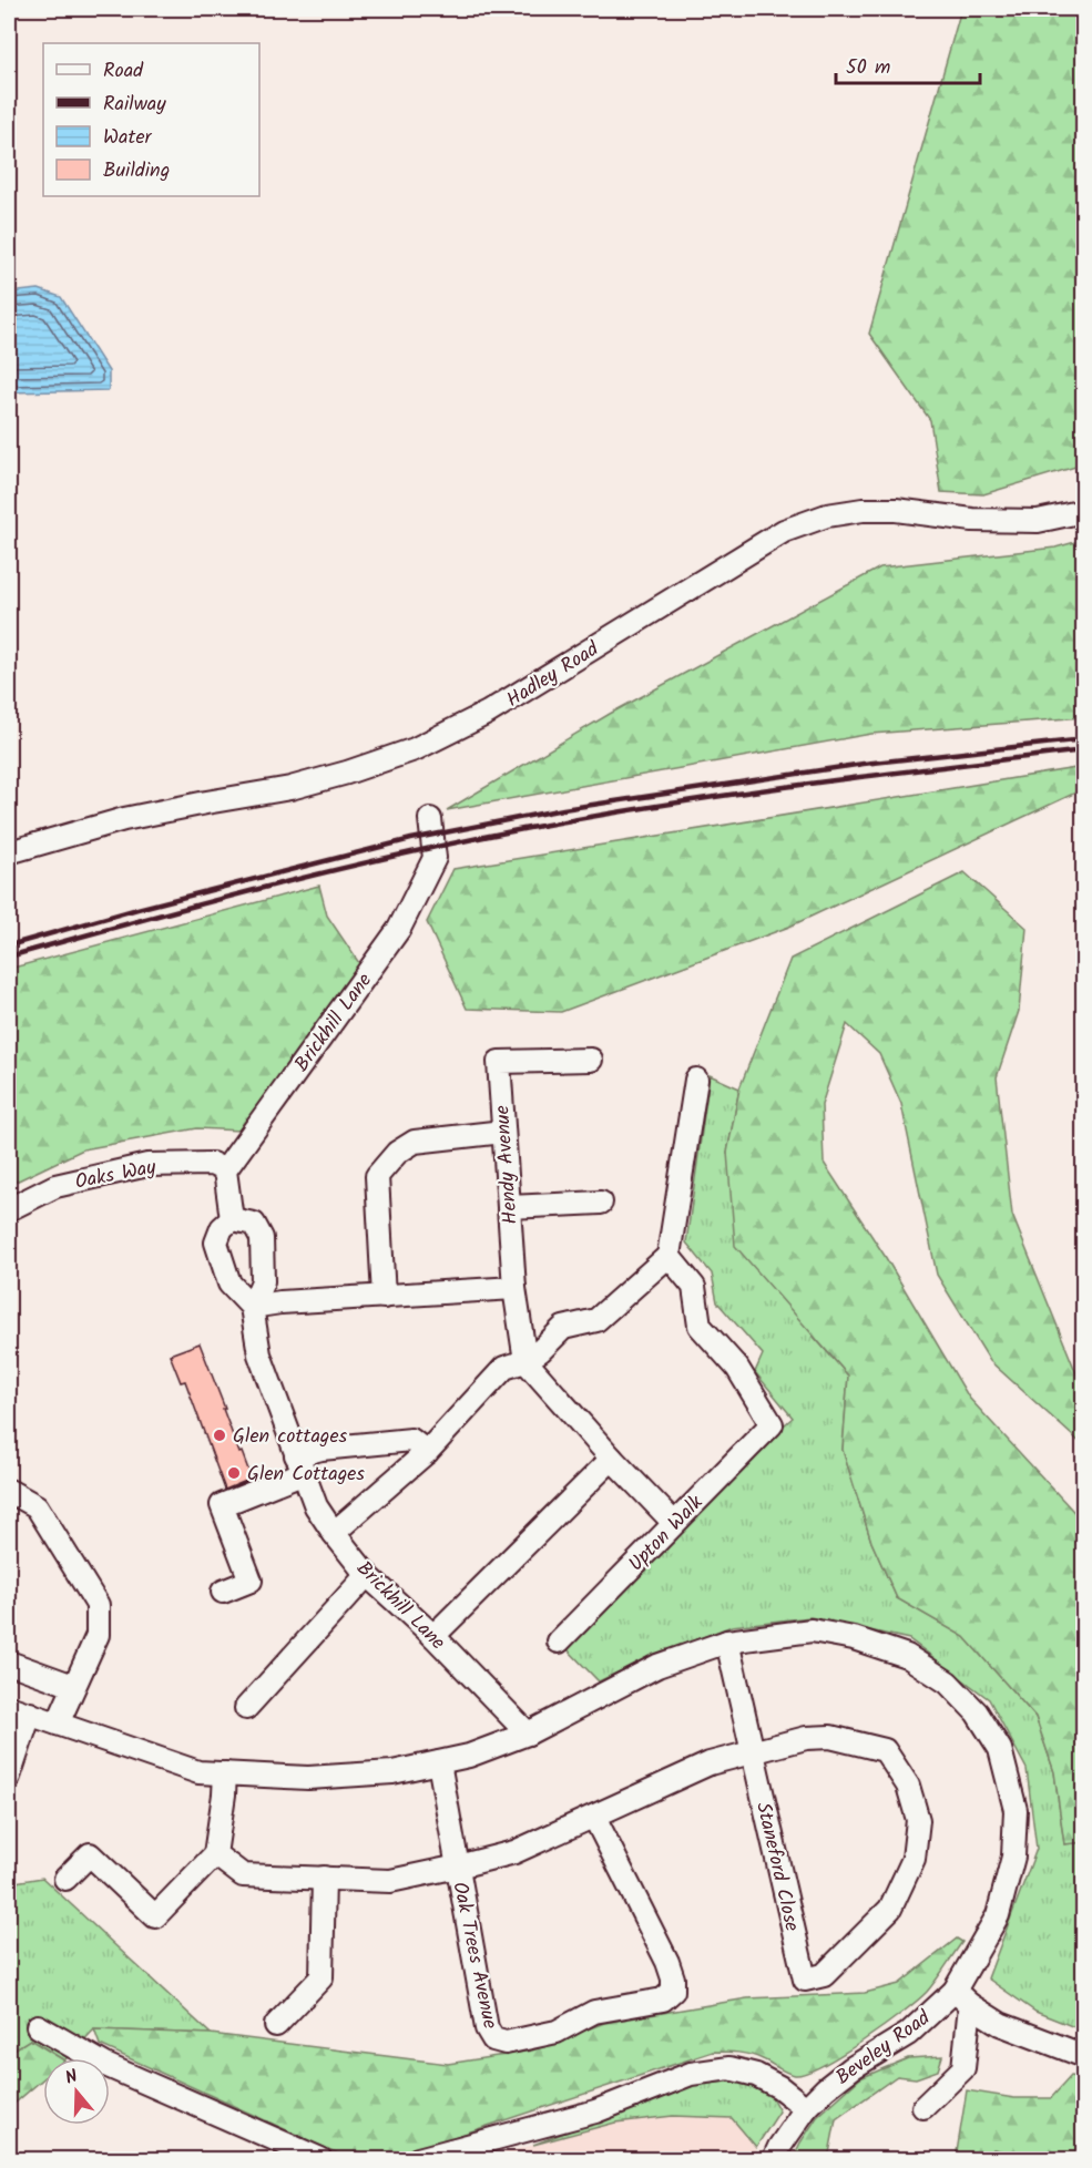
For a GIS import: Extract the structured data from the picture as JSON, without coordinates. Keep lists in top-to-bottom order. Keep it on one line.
{"streets":{"street":["Hadley Road","Brickhill Lane","Hendy Avenue","Oaks Way","Upton Walk","Staneford Close","Oak Trees Avenue","Beveley Road"]},"crossings":[["Brickhill Lane","Oaks Way"]],"places":["Glen cottages","Glen Cottages"],"legend":["Road","Railway","Water","Building"],"scale_bar":"50 m","north":"top"}
